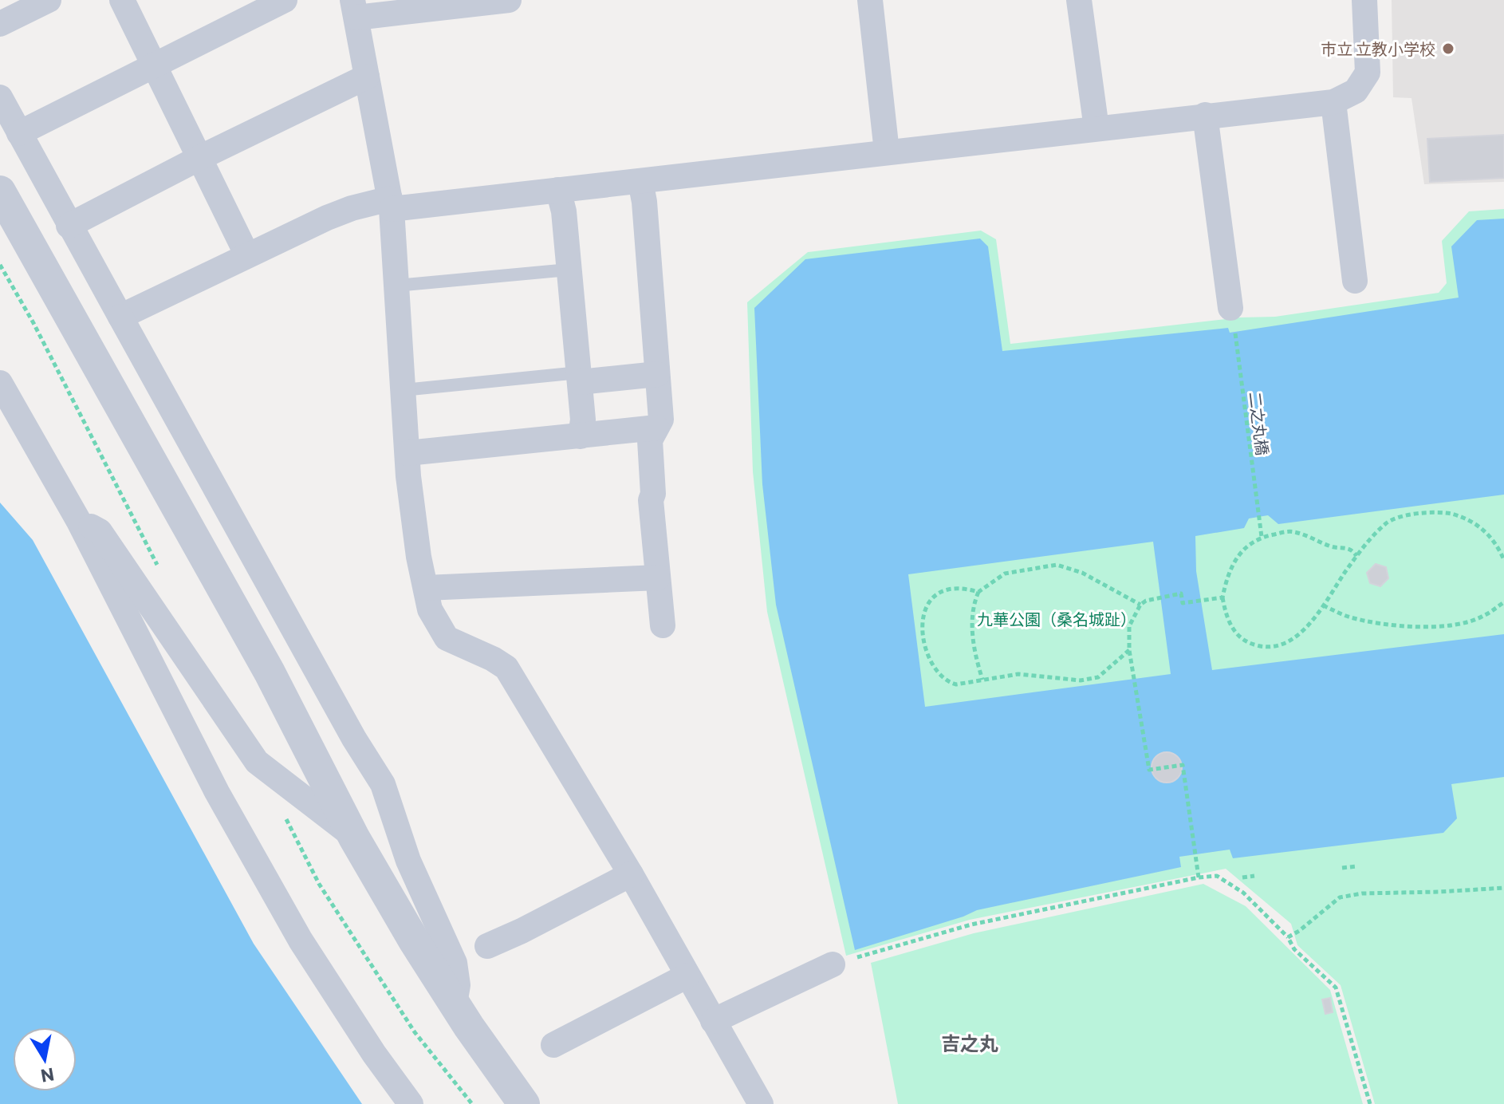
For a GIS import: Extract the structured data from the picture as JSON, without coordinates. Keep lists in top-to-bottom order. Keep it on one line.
{"streets":{"path":["二之丸橋"]},"districts":["吉之丸"],"parks":["九華公園（桑名城趾）"],"places":["市立 立教小学校"],"north":"bottom"}
